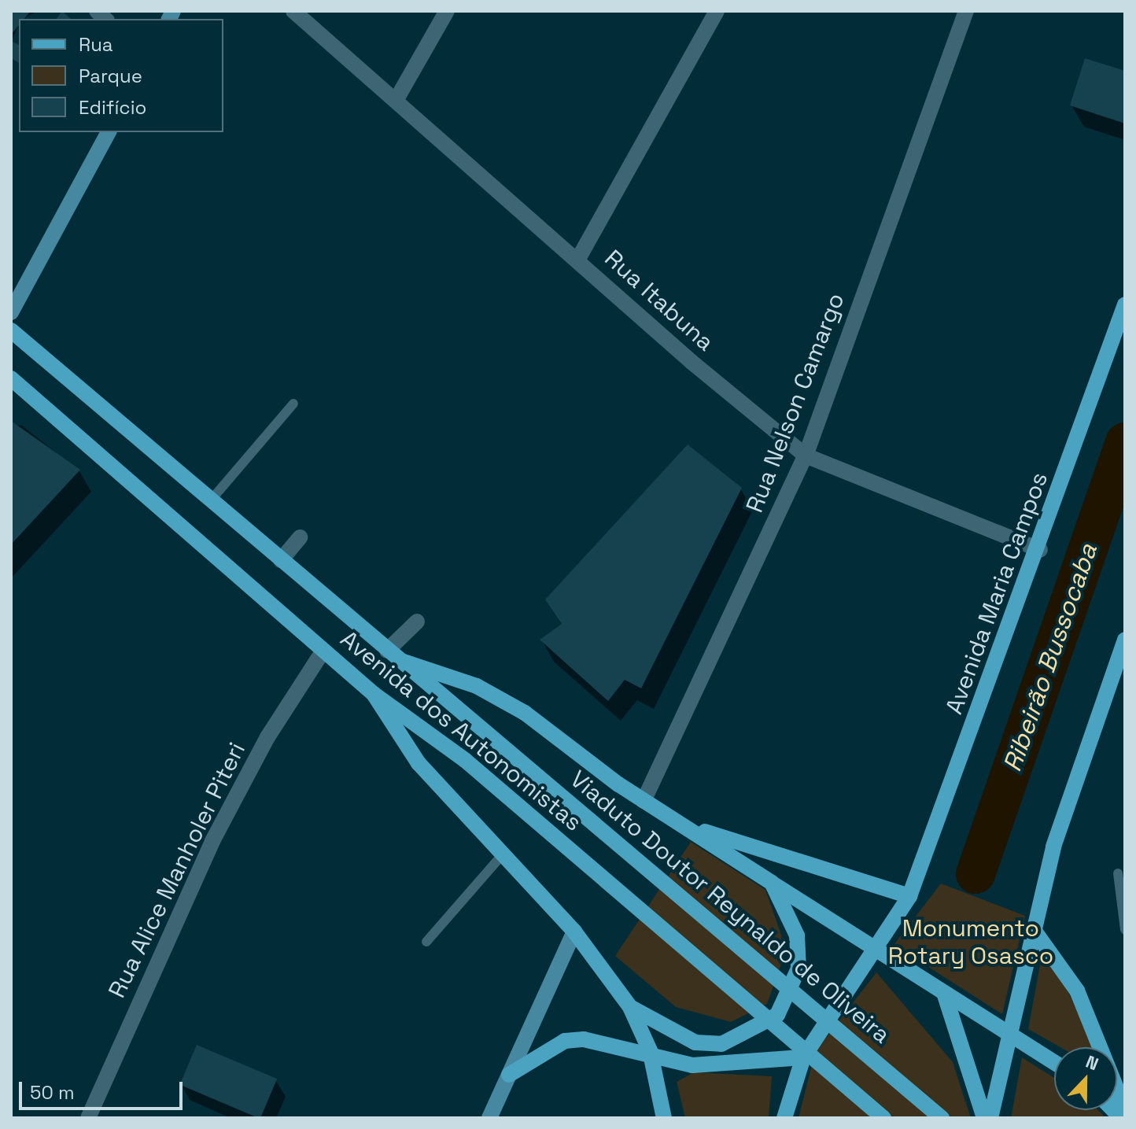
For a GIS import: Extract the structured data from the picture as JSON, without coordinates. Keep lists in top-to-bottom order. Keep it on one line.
{"streets":{"main road":["Avenida Maria Campos","Avenida dos Autonomistas","Viaduto Doutor Reynaldo de Oliveira"],"street":["Rua Itabuna","Rua Nelson Camargo","Rua Alice Manholer Piteri"]},"crossings":[["Rua Itabuna","Rua Nelson Camargo"],["Rua Itabuna","Avenida Maria Campos"],["Avenida dos Autonomistas","Rua Alice Manholer Piteri"],["Avenida dos Autonomistas","Viaduto Doutor Reynaldo de Oliveira"]],"water":["Ribeirão Bussocaba"],"parks":["Monumento Rotary Osasco"],"legend":["Rua","Parque","Edifício"],"scale_bar":"50 m","north":"top"}
